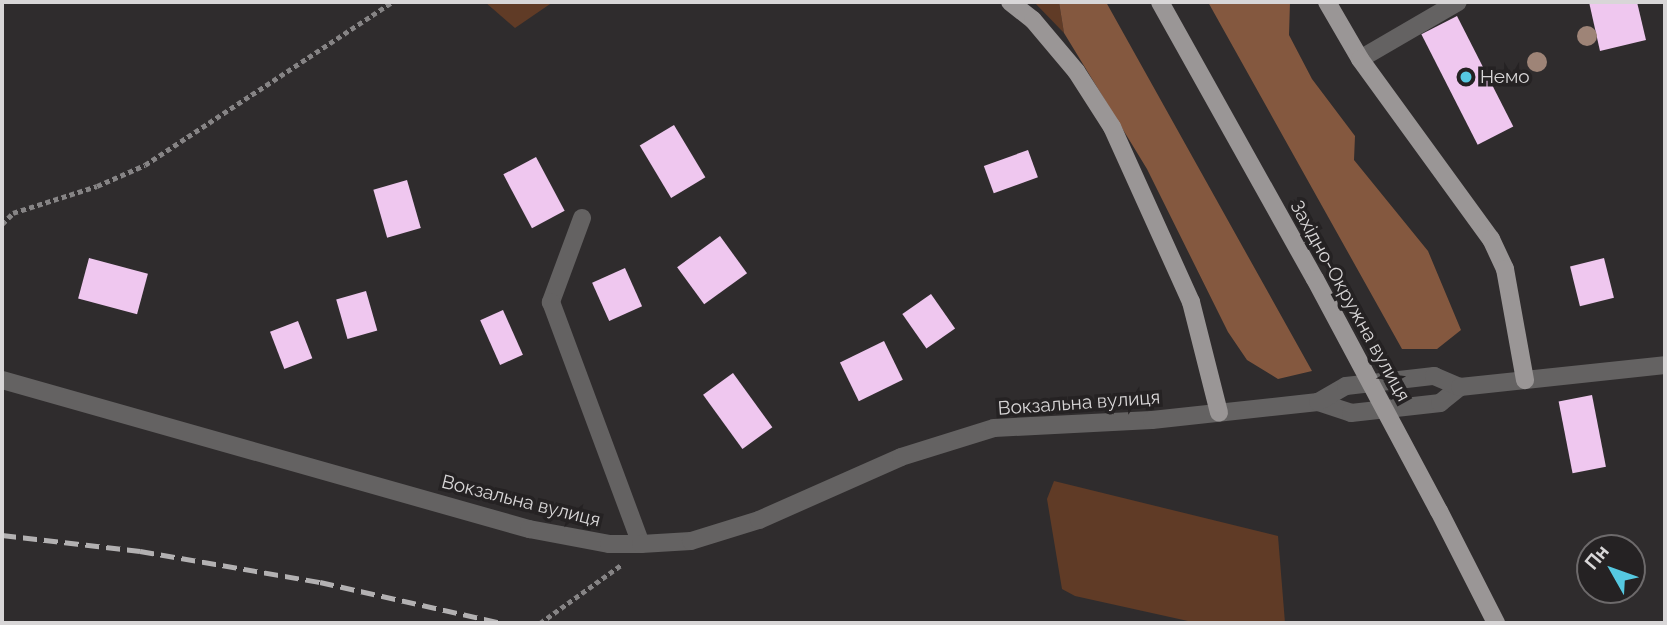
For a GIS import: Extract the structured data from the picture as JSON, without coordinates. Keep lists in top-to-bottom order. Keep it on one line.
{"streets":{"main road":["Західно-Окружна вулиця"],"street":["Вокзальна вулиця"]},"places":["Немо"],"north":"top left"}
